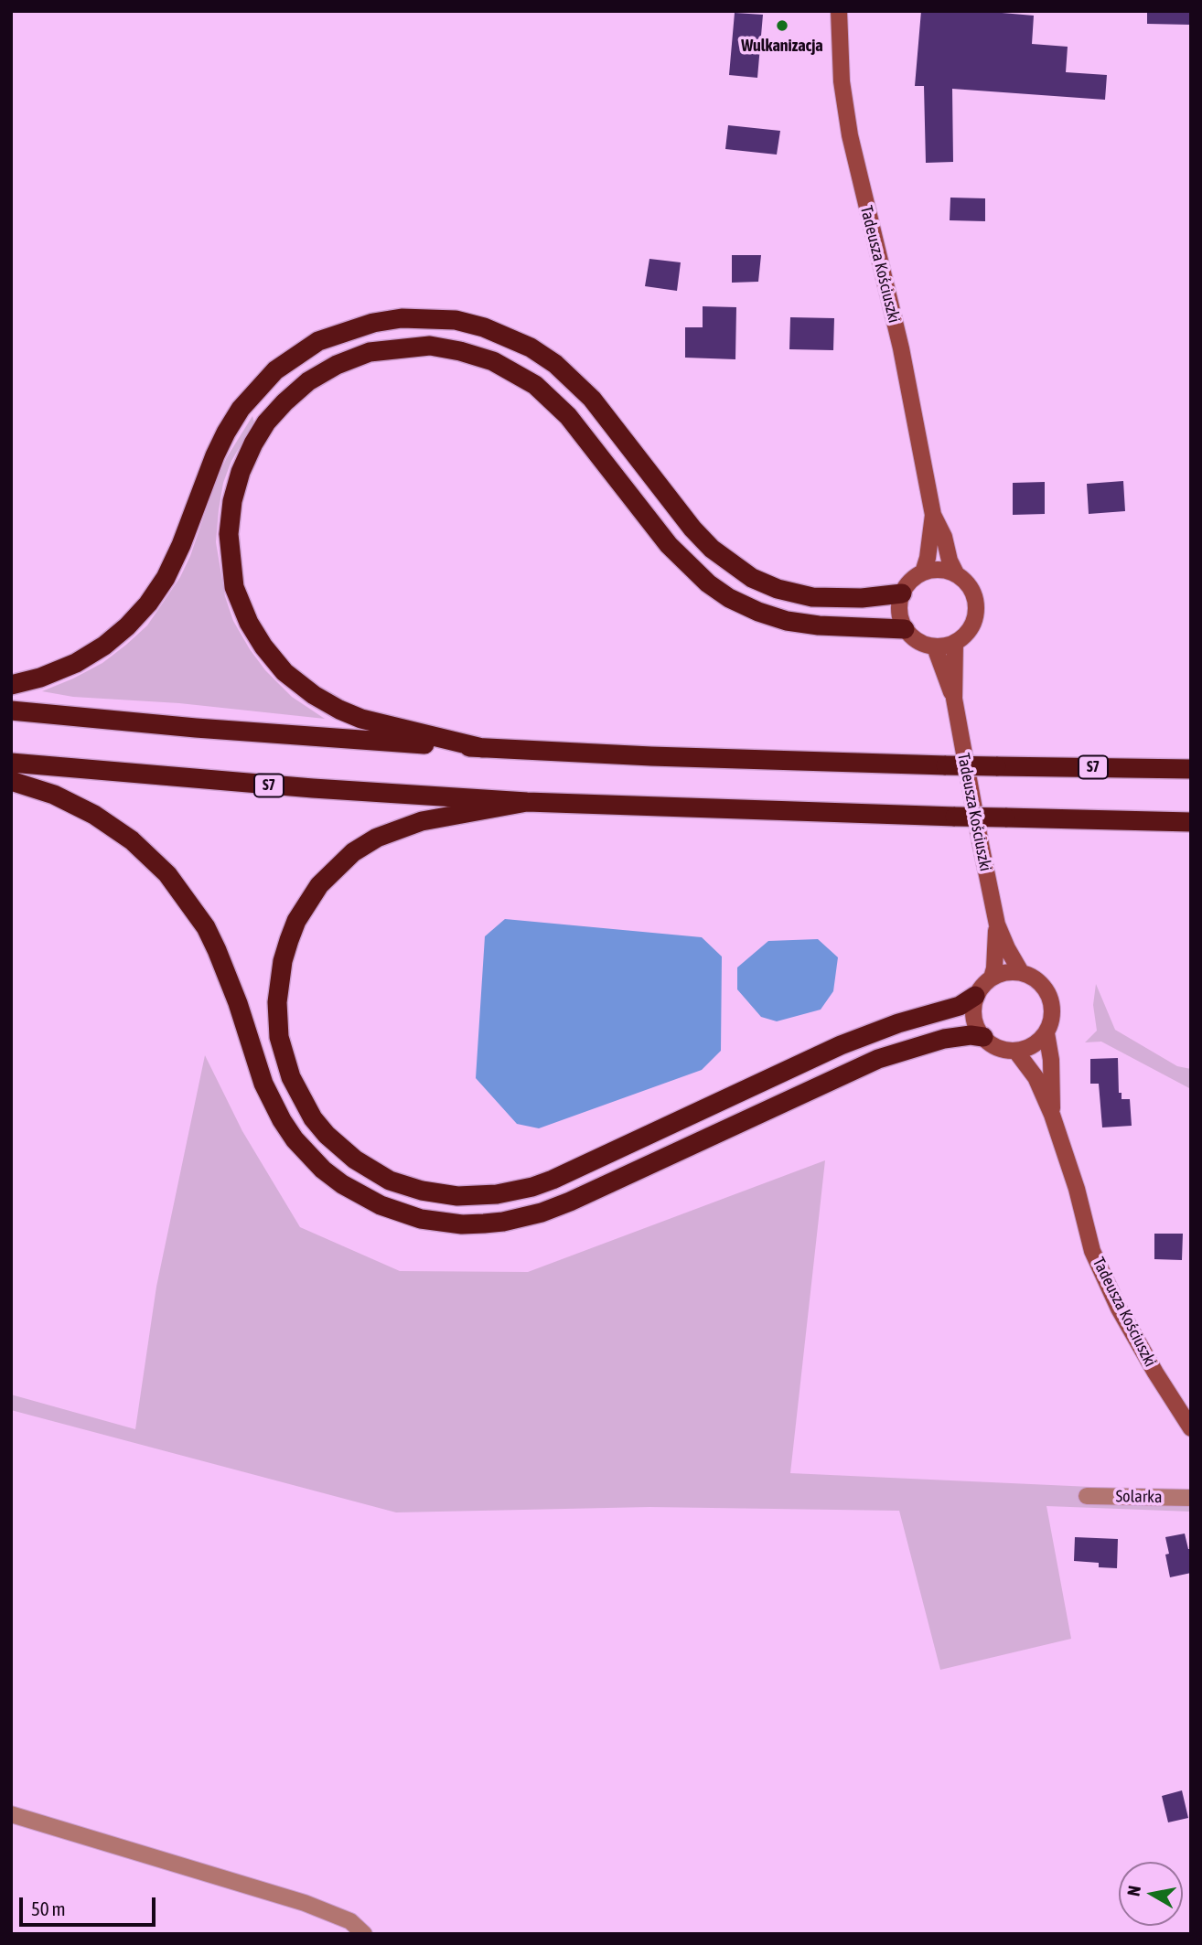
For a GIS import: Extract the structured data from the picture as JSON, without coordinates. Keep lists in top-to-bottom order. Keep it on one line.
{"streets":{"highway":["S7"],"street":["Tadeusza Kościuszki","Solarka"]},"places":["Wulkanizacja"],"scale_bar":"50 m","north":"left"}
